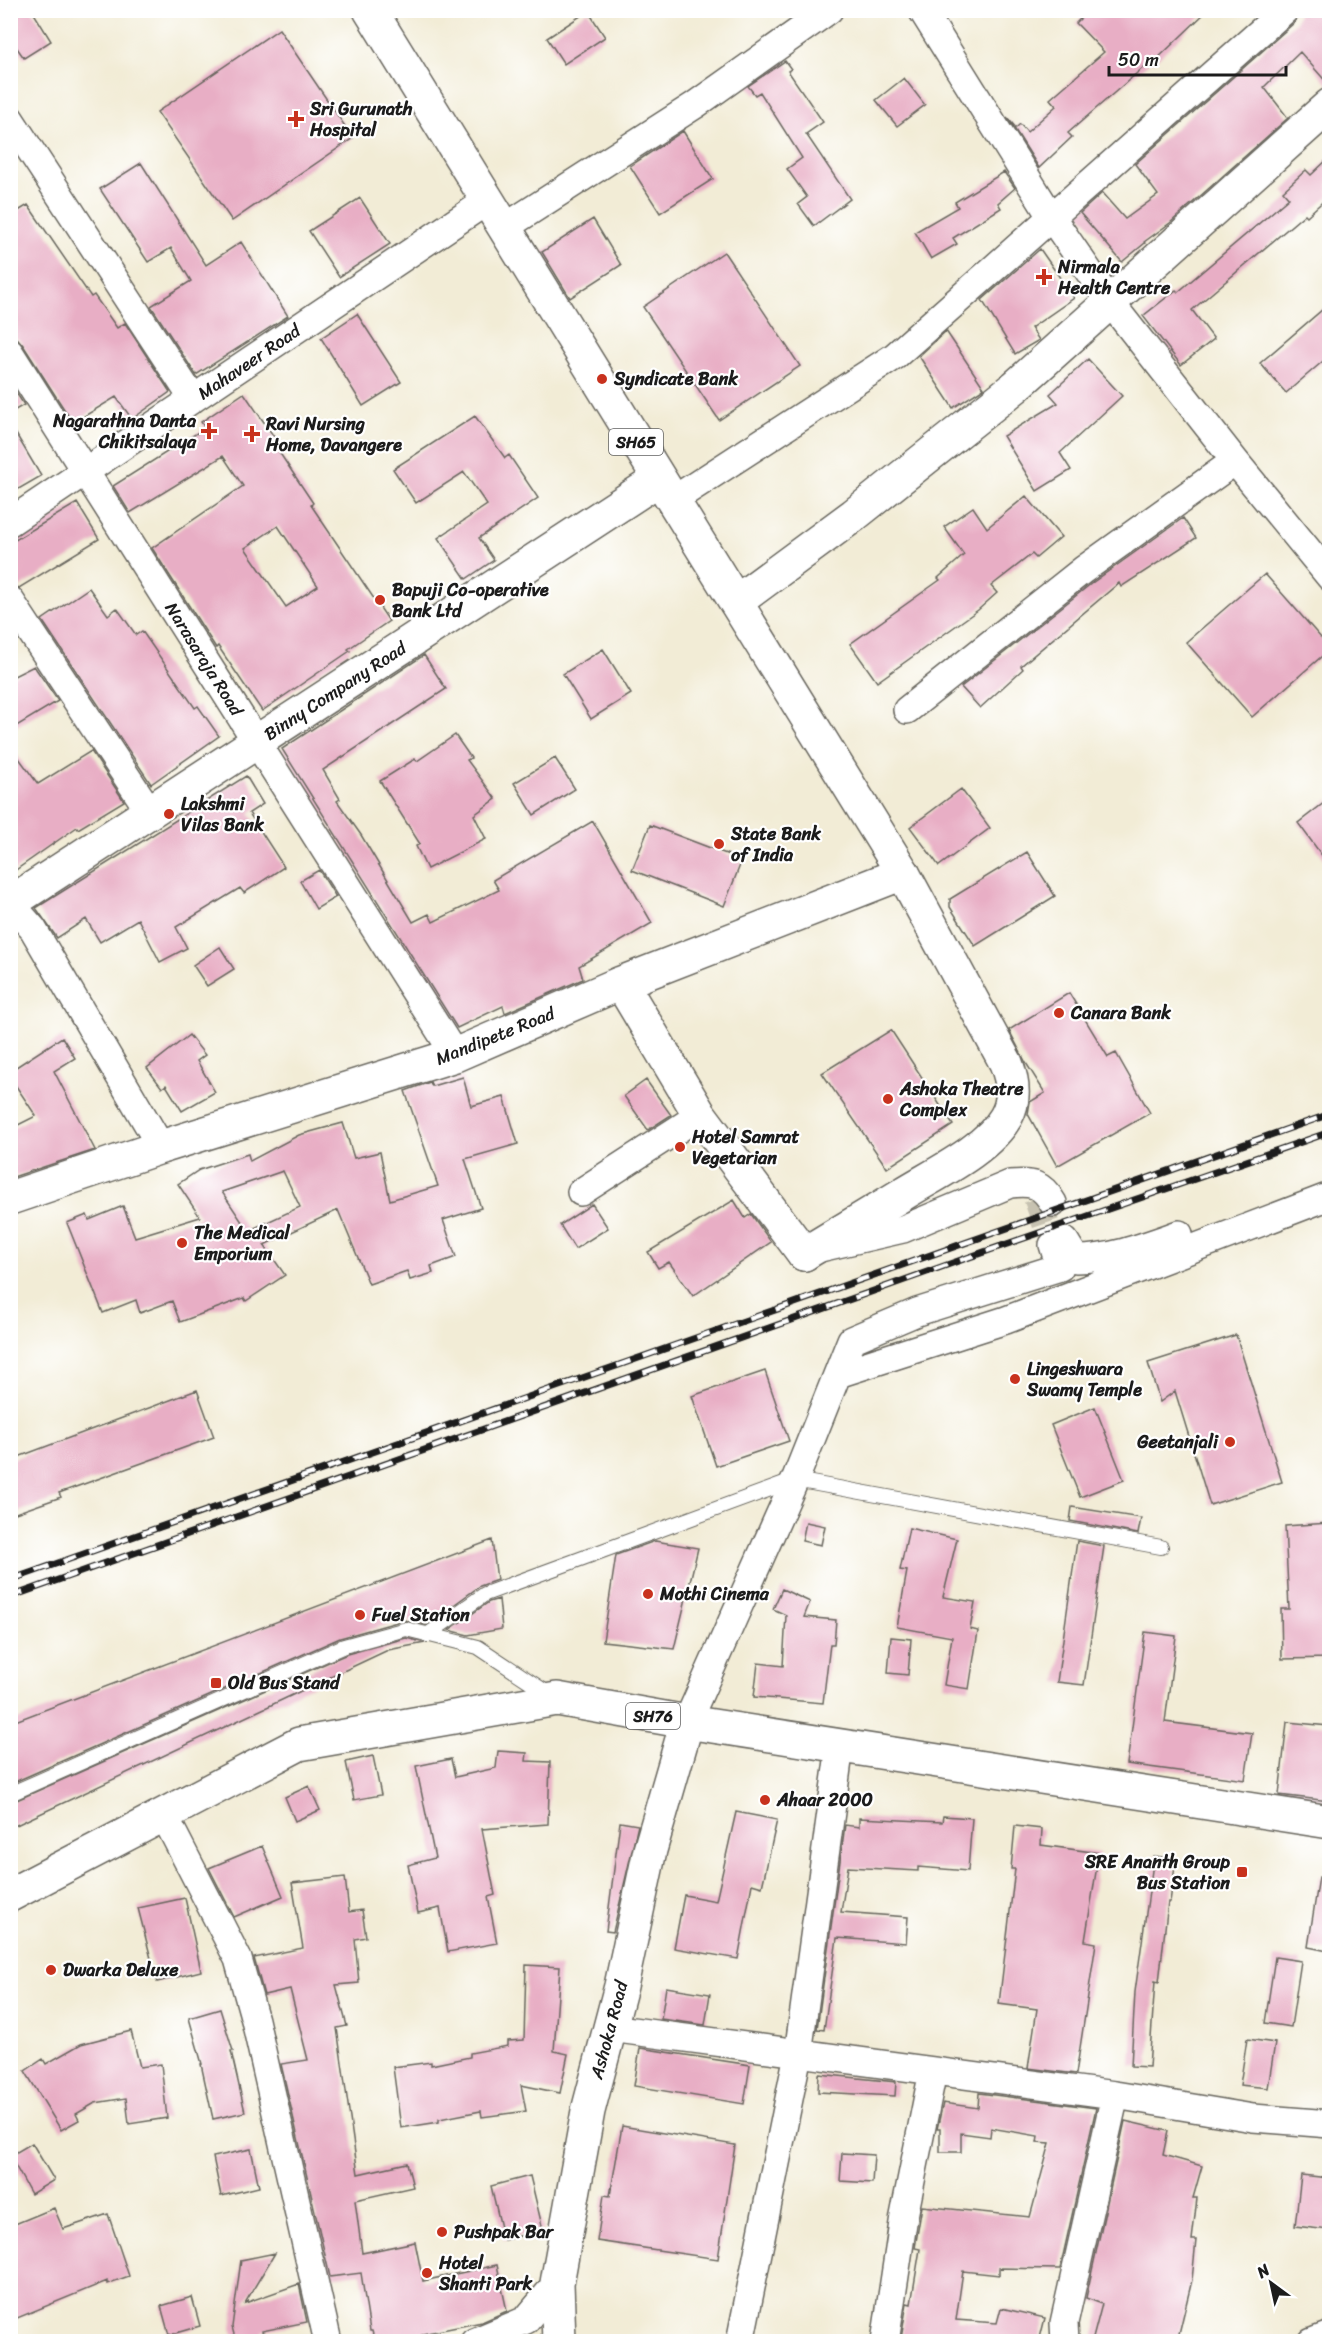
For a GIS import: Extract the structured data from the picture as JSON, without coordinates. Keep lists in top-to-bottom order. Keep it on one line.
{"streets":{"main road":["SH65","Binny Company Road","Mandipete Road","SH76","Ashoka Road"],"street":["Mahaveer Road","Narasaraja Road"]},"crossings":[["Mahaveer Road","SH65"],["Mahaveer Road","Narasaraja Road"],["SH65","Binny Company Road"],["SH65","Mandipete Road"],["Narasaraja Road","Binny Company Road"],["Narasaraja Road","Mandipete Road"],["SH76","Ashoka Road"]],"places":{"health":["Sri Gurunath Hospital","Nirmala Health Centre","Nagarathna Danta Chikitsalaya","Ravi Nursing Home, Davangere"],"other":["Syndicate Bank","Bapuji Co-operative Bank Ltd","Lakshmi Vilas Bank","State Bank of India","Canara Bank","Ashoka Theatre Complex","Hotel Samrat Vegetarian","The Medical Emporium","Lingeshwara Swamy Temple","Geetanjali","Mothi Cinema","Fuel Station","Ahaar 2000","Dwarka Deluxe","Pushpak Bar","Hotel Shanti Park"],"transit":["Old Bus Stand","SRE Ananth Group Bus Station"]},"scale_bar":"50 m","north":"top left"}
